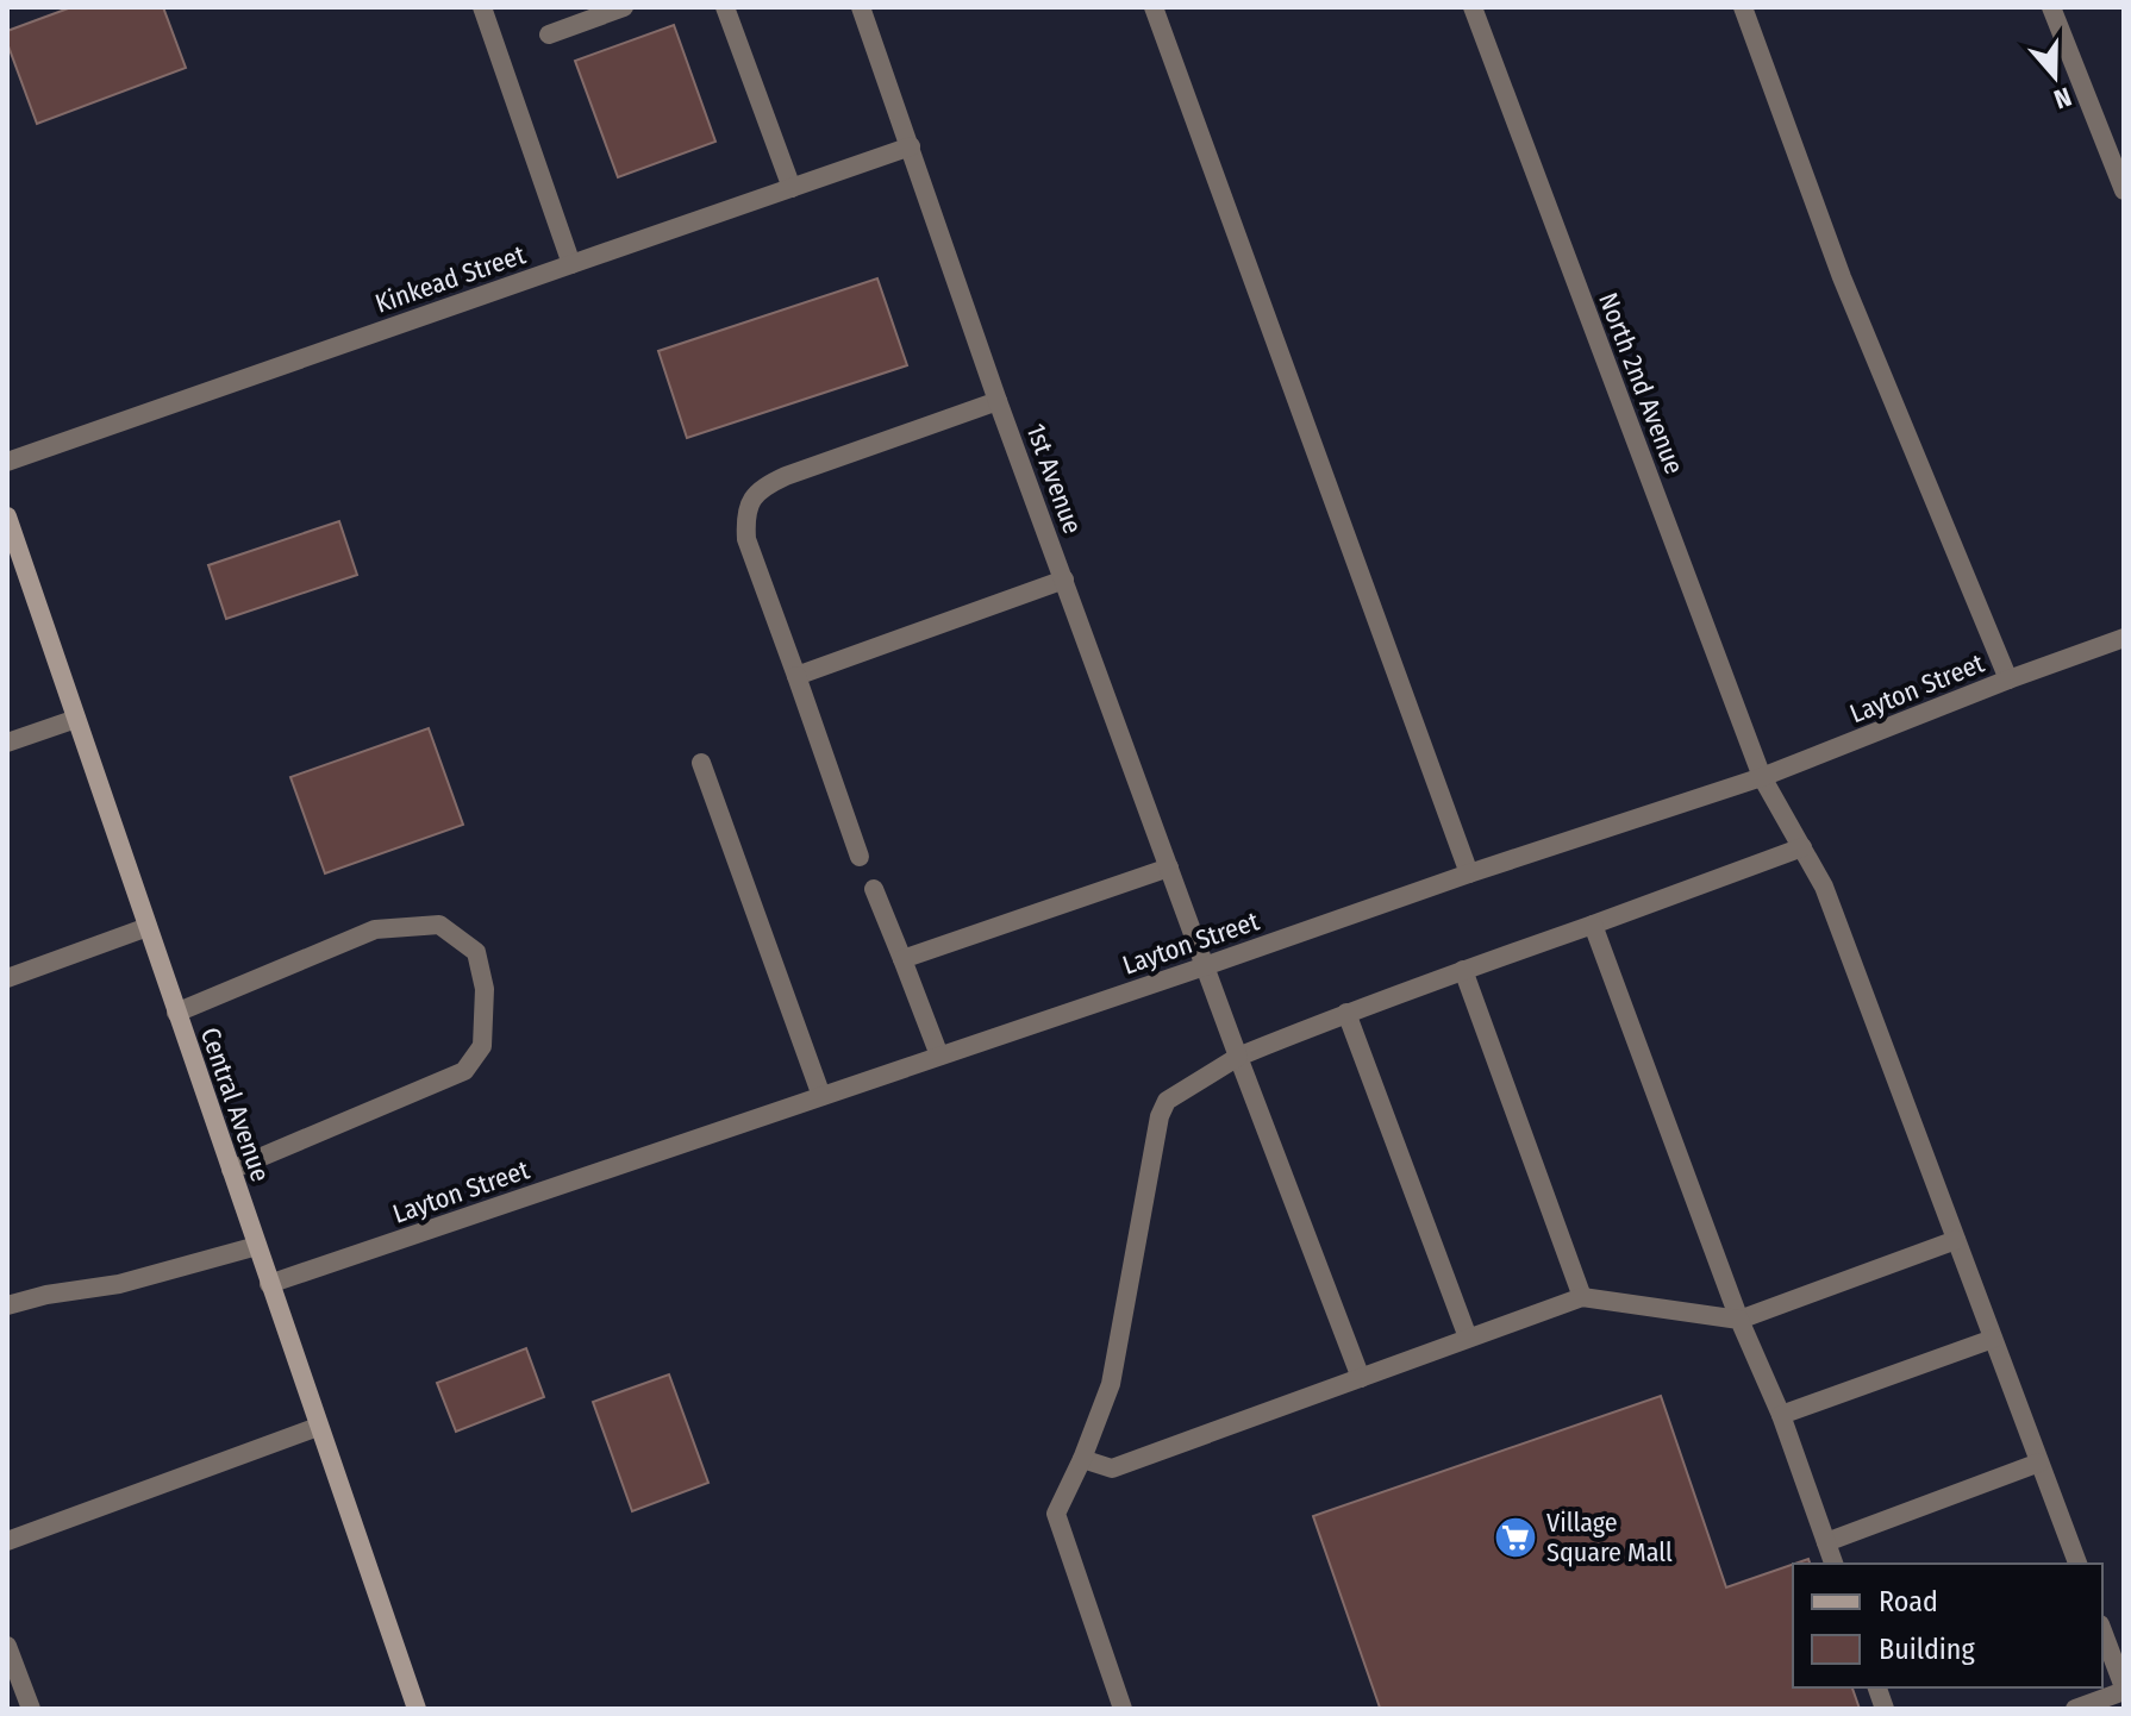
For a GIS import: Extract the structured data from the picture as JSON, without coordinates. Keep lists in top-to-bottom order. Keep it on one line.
{"streets":{"street":["Kinkead Street","North 2nd Avenue","1st Avenue","Layton Street","Central Avenue"]},"crossings":[["Kinkead Street","1st Avenue"],["North 2nd Avenue","Layton Street"],["1st Avenue","Layton Street"],["Layton Street","Central Avenue"]],"places":{"supermarket":["Village Square Mall"]},"legend":["Road","Building"],"north":"bottom"}
